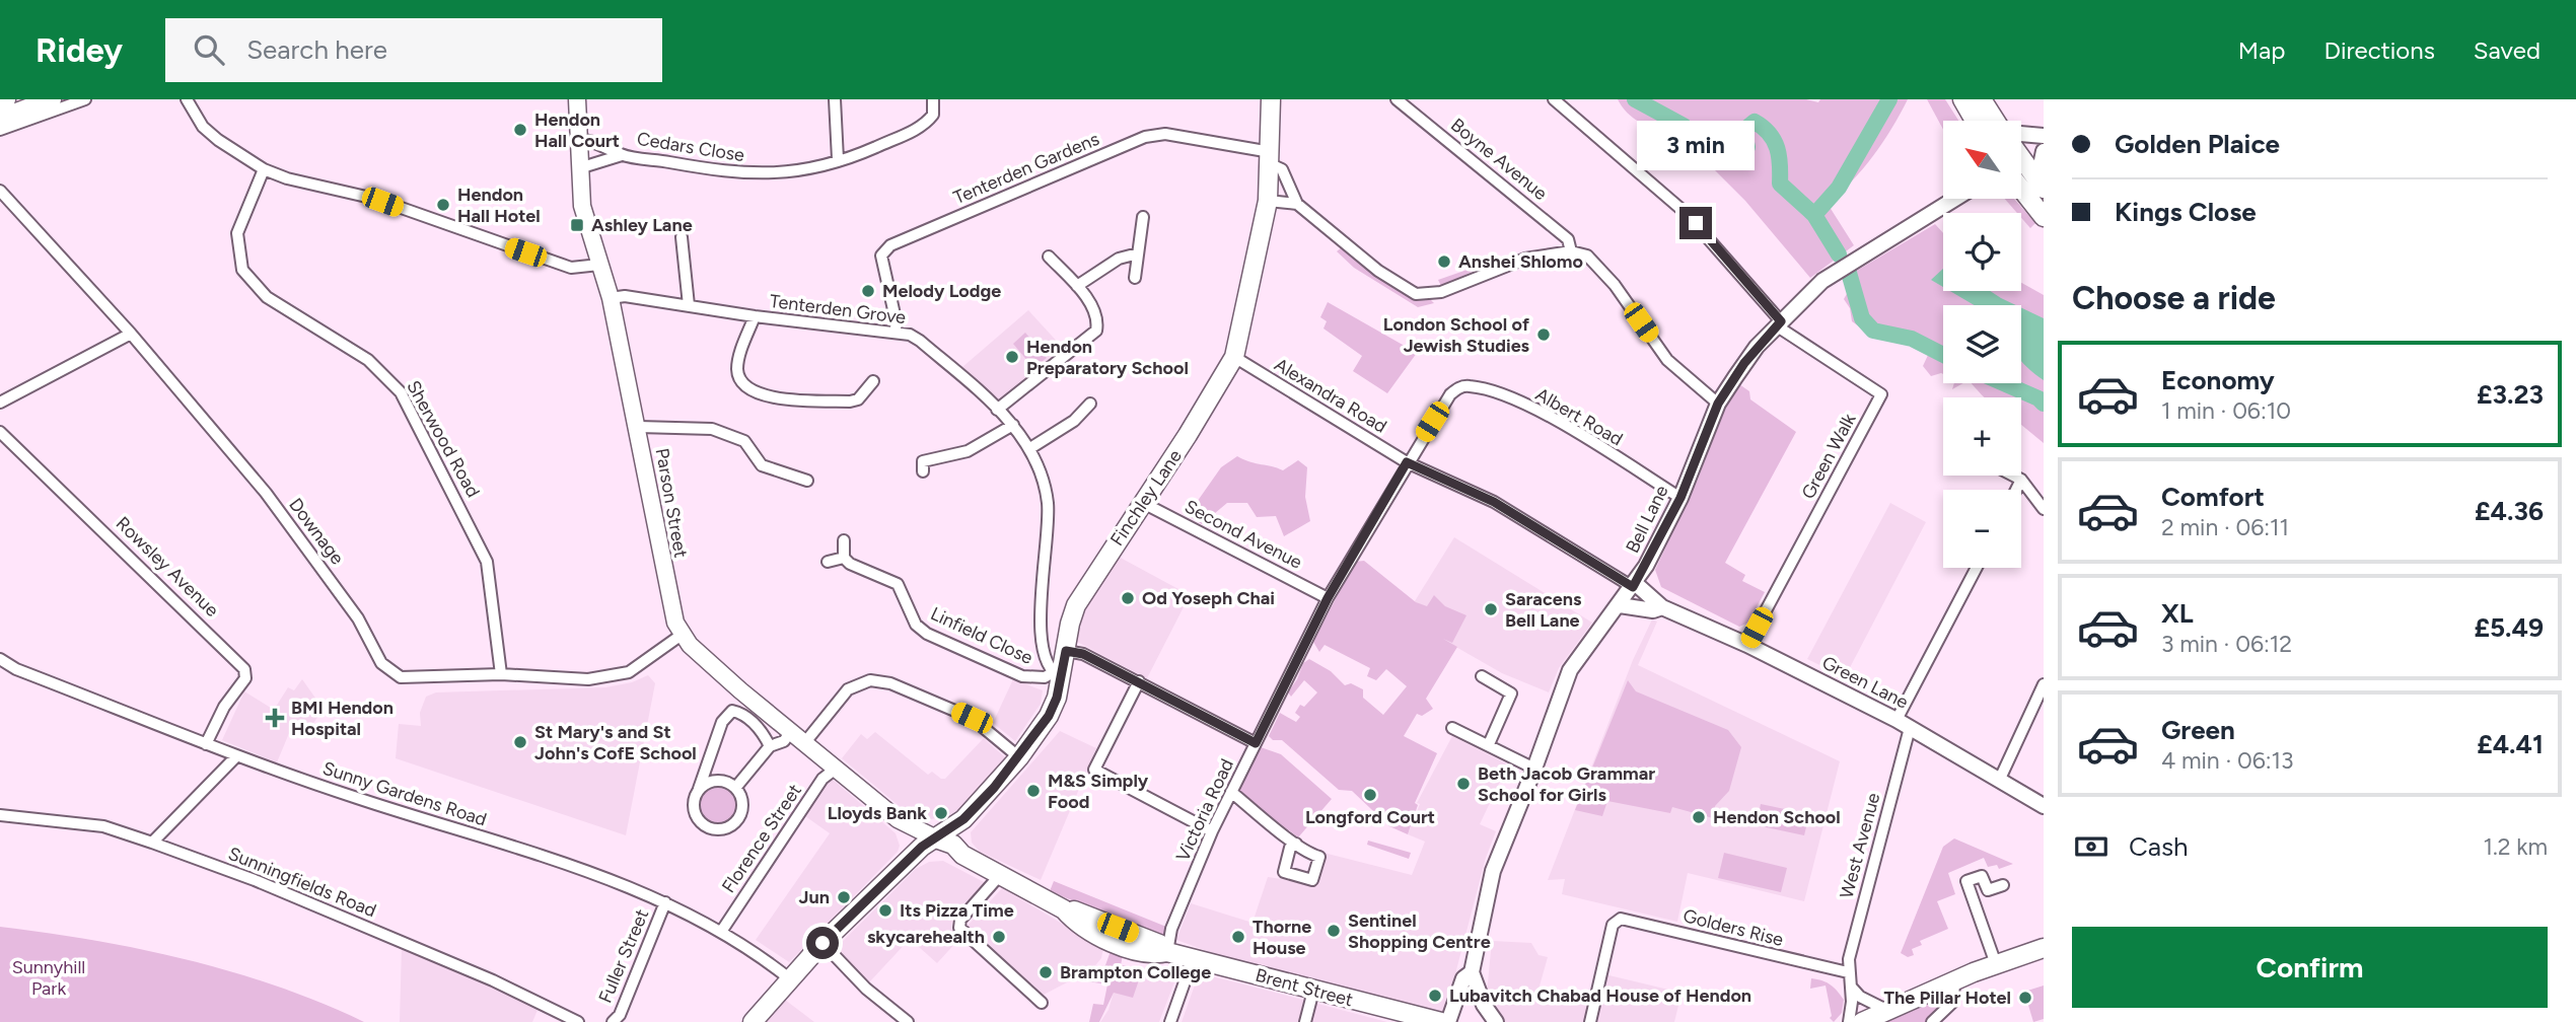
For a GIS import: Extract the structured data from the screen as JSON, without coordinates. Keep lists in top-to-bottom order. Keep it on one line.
{"streets":{"main road":["Finchley Lane","Parson Street","Brent Street"],"street":["Cedars Close","Boyne Avenue","Tenterden Gardens","Tenterden Grove","Alexandra Road","Albert Road","Sherwood Road","Green Walk","Bell Lane","Downage","Second Avenue","Rowsley Avenue","Linfield Close","Green Lane","Sunny Gardens Road","Victoria Road","Florence Street","West Avenue","Sunningfields Road","Golders Rise","Fuller Street"]},"crossings":[["Cedars Close","Parson Street"],["Tenterden Gardens","Tenterden Grove"],["Tenterden Gardens","Finchley Lane"],["Tenterden Grove","Finchley Lane"],["Tenterden Grove","Parson Street"],["Tenterden Grove","Linfield Close"],["Alexandra Road","Albert Road"],["Alexandra Road","Finchley Lane"],["Alexandra Road","Bell Lane"],["Alexandra Road","Green Lane"],["Alexandra Road","Victoria Road"],["Albert Road","Bell Lane"],["Albert Road","Victoria Road"],["Sherwood Road","Downage"],["Green Walk","Bell Lane"],["Green Walk","Green Lane"],["Finchley Lane","Parson Street"],["Finchley Lane","Second Avenue"],["Finchley Lane","Linfield Close"],["Finchley Lane","Sunny Gardens Road"],["Finchley Lane","Brent Street"],["Parson Street","Downage"],["Parson Street","Florence Street"],["Parson Street","Brent Street"],["Bell Lane","Green Lane"],["Second Avenue","Victoria Road"],["Rowsley Avenue","Sunny Gardens Road"],["Green Lane","West Avenue"],["Sunny Gardens Road","Florence Street"],["Sunny Gardens Road","Fuller Street"],["Victoria Road","Brent Street"],["West Avenue","Golders Rise"]],"parks":["Sunnyhill Park"],"places":{"other":["Hendon Hall Court","Hendon Hall Hotel","Anshei Shlomo","Melody Lodge","London School of Jewish Studies","Hendon Preparatory School","Od Yoseph Chai","Saracens Bell Lane","St Mary's and St John's CofE School","Beth Jacob Grammar School for Girls","M&S Simply Food","Longford Court","Lloyds Bank","Hendon School","Jun","Its Pizza Time","Sentinel Shopping Centre","skycarehealth","Thorne House","Brampton College","Lubavitch Chabad House of Hendon","The Pillar Hotel"],"transit":["Ashley Lane"],"health":["BMI Hendon Hospital"]},"north":"top left","page":{"header":"Ridey","search":"Search here","nav":["Map","Directions","Saved"],"banner":["Golden Plaice","Kings Close"],"map_buttons":["+","−"],"bubble":"3 min","heading":"Choose a ride","list":[{"name":"Economy","note":"1 min · 06:10","value":"£3.23"},{"name":"Comfort","note":"2 min · 06:11","value":"£4.36"},{"name":"XL","note":"3 min · 06:12","value":"£5.49"},{"name":"Green","note":"4 min · 06:13","value":"£4.41"}],"pay":["Cash","1.2 km"],"buttons":"Confirm"}}
